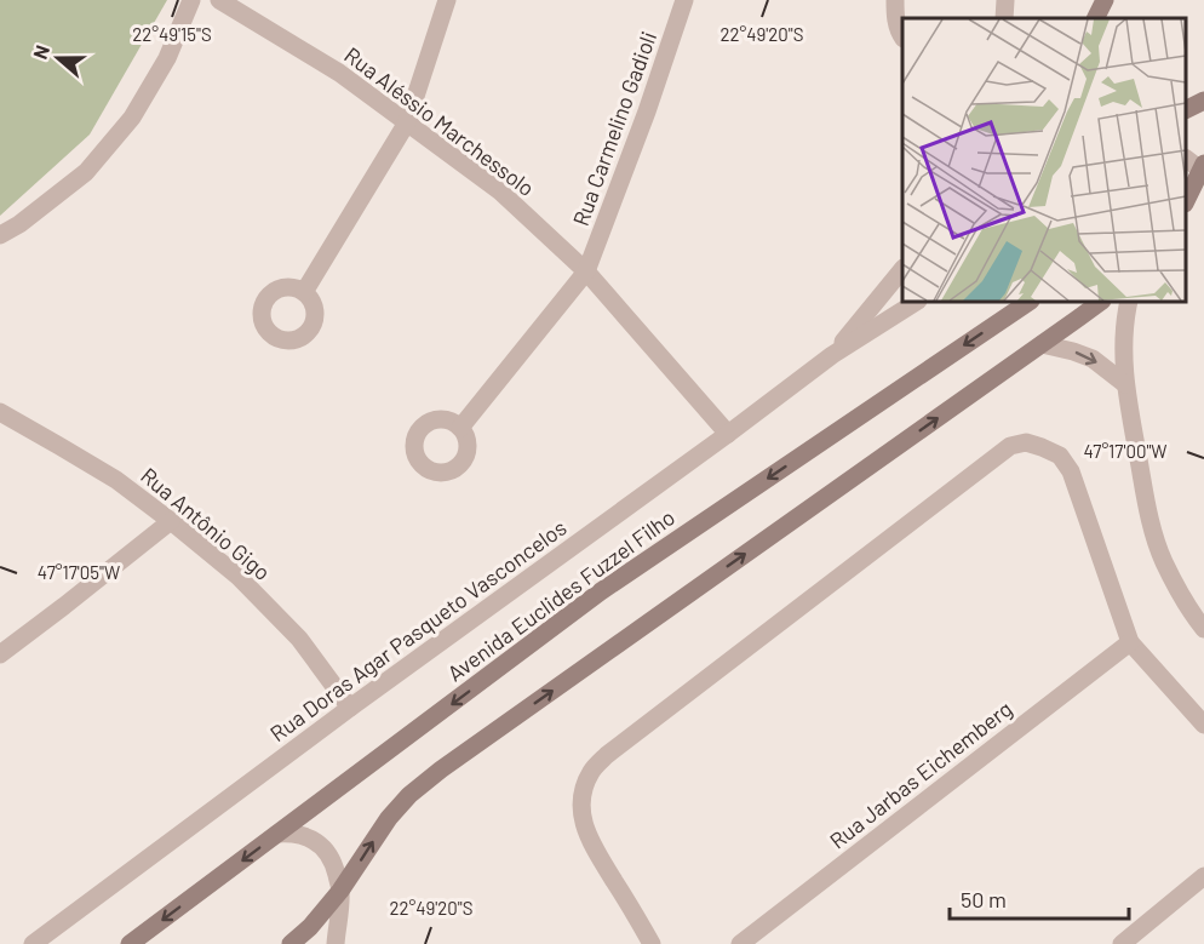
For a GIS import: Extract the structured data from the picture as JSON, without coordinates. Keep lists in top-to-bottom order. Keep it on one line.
{"streets":{"street":["Rua Aléssio Marchessolo","Rua Carmelino Gadioli","Rua Antônio Gigo","Avenida Euclides Fuzzel Filho","Rua Doras Agar Pasqueto Vasconcelos","Rua Jarbas Eichemberg"]},"crossings":[["Rua Aléssio Marchessolo","Rua Carmelino Gadioli"],["Rua Aléssio Marchessolo","Rua Doras Agar Pasqueto Vasconcelos"],["Rua Antônio Gigo","Rua Doras Agar Pasqueto Vasconcelos"]],"scale_bar":"50 m","north":"left","coordinates":["22°49'15\"S","22°49'20\"S","47°17'00\"W","47°17'05\"W"]}
